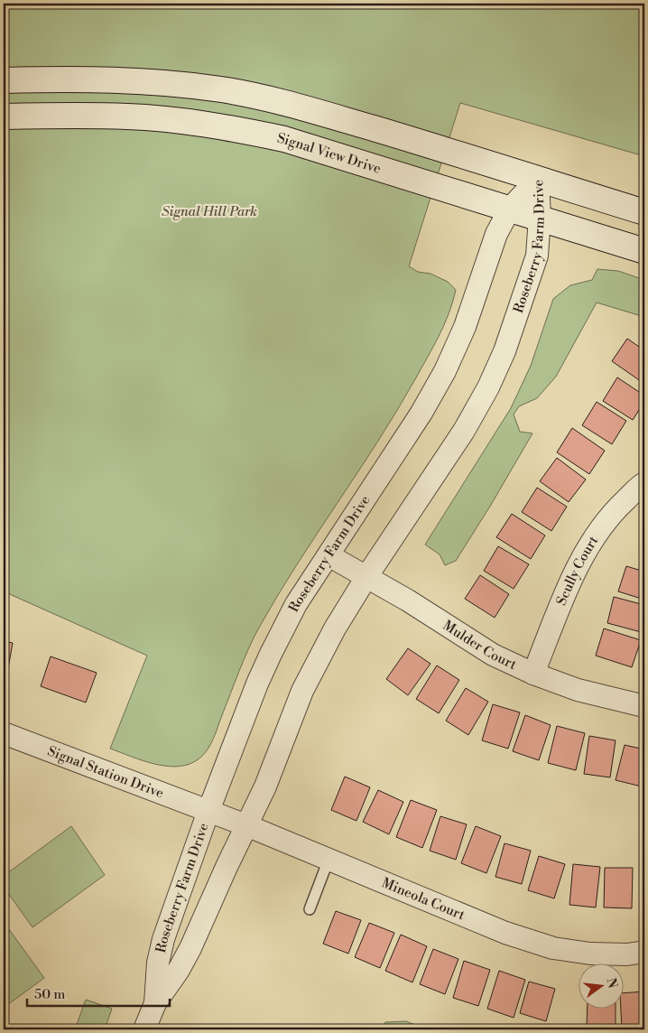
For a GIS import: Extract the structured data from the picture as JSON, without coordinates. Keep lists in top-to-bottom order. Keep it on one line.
{"streets":{"main road":["Signal View Drive"],"street":["Roseberry Farm Drive","Scully Court","Mulder Court","Signal Station Drive","Mineola Court"]},"crossings":[["Signal View Drive","Roseberry Farm Drive"],["Roseberry Farm Drive","Mulder Court"],["Roseberry Farm Drive","Signal Station Drive"],["Roseberry Farm Drive","Mineola Court"],["Scully Court","Mulder Court"],["Signal Station Drive","Mineola Court"]],"parks":["Signal Hill Park"],"scale_bar":"50 m","north":"right"}
